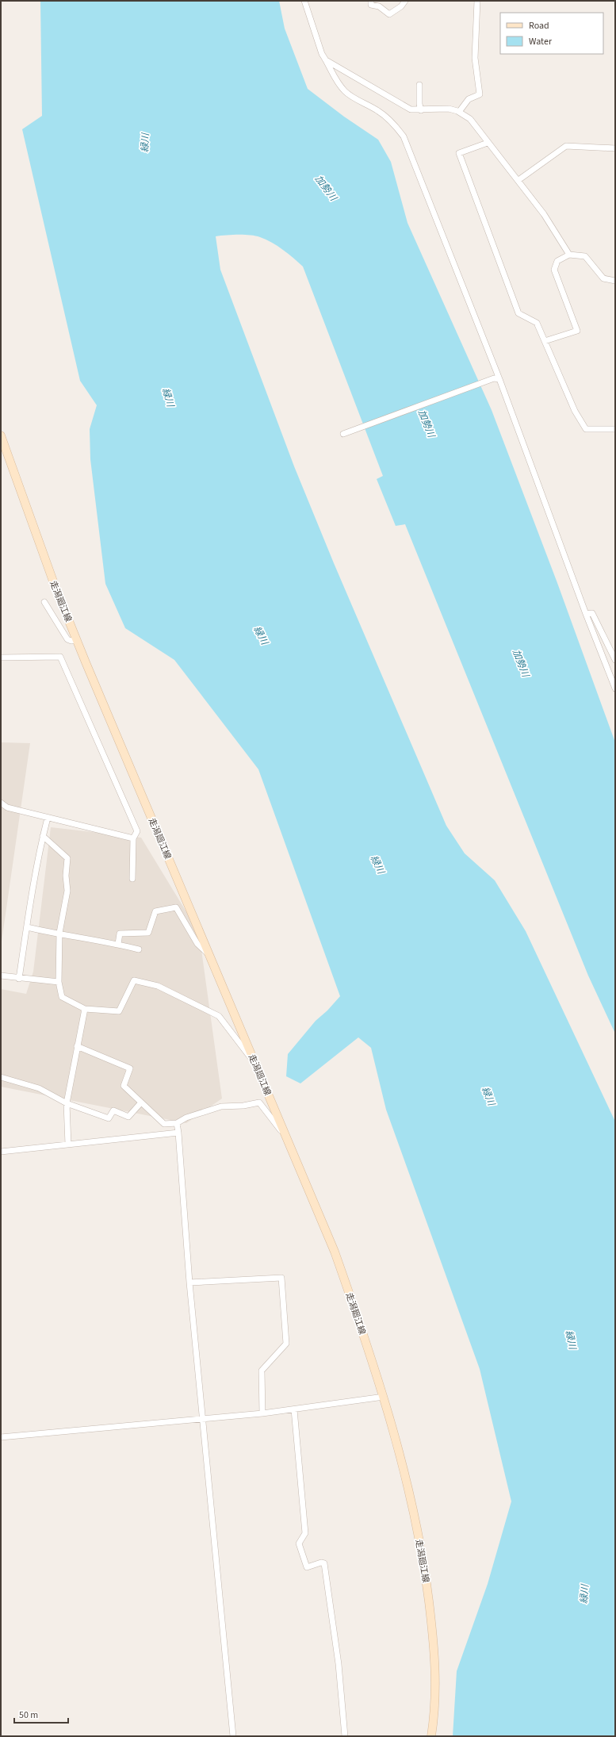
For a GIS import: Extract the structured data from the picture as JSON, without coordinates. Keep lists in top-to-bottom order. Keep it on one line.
{"streets":{"main road":["走潟廻江線"]},"water":["緑川","加勢川"],"legend":["Road","Water"],"scale_bar":"50 m"}
